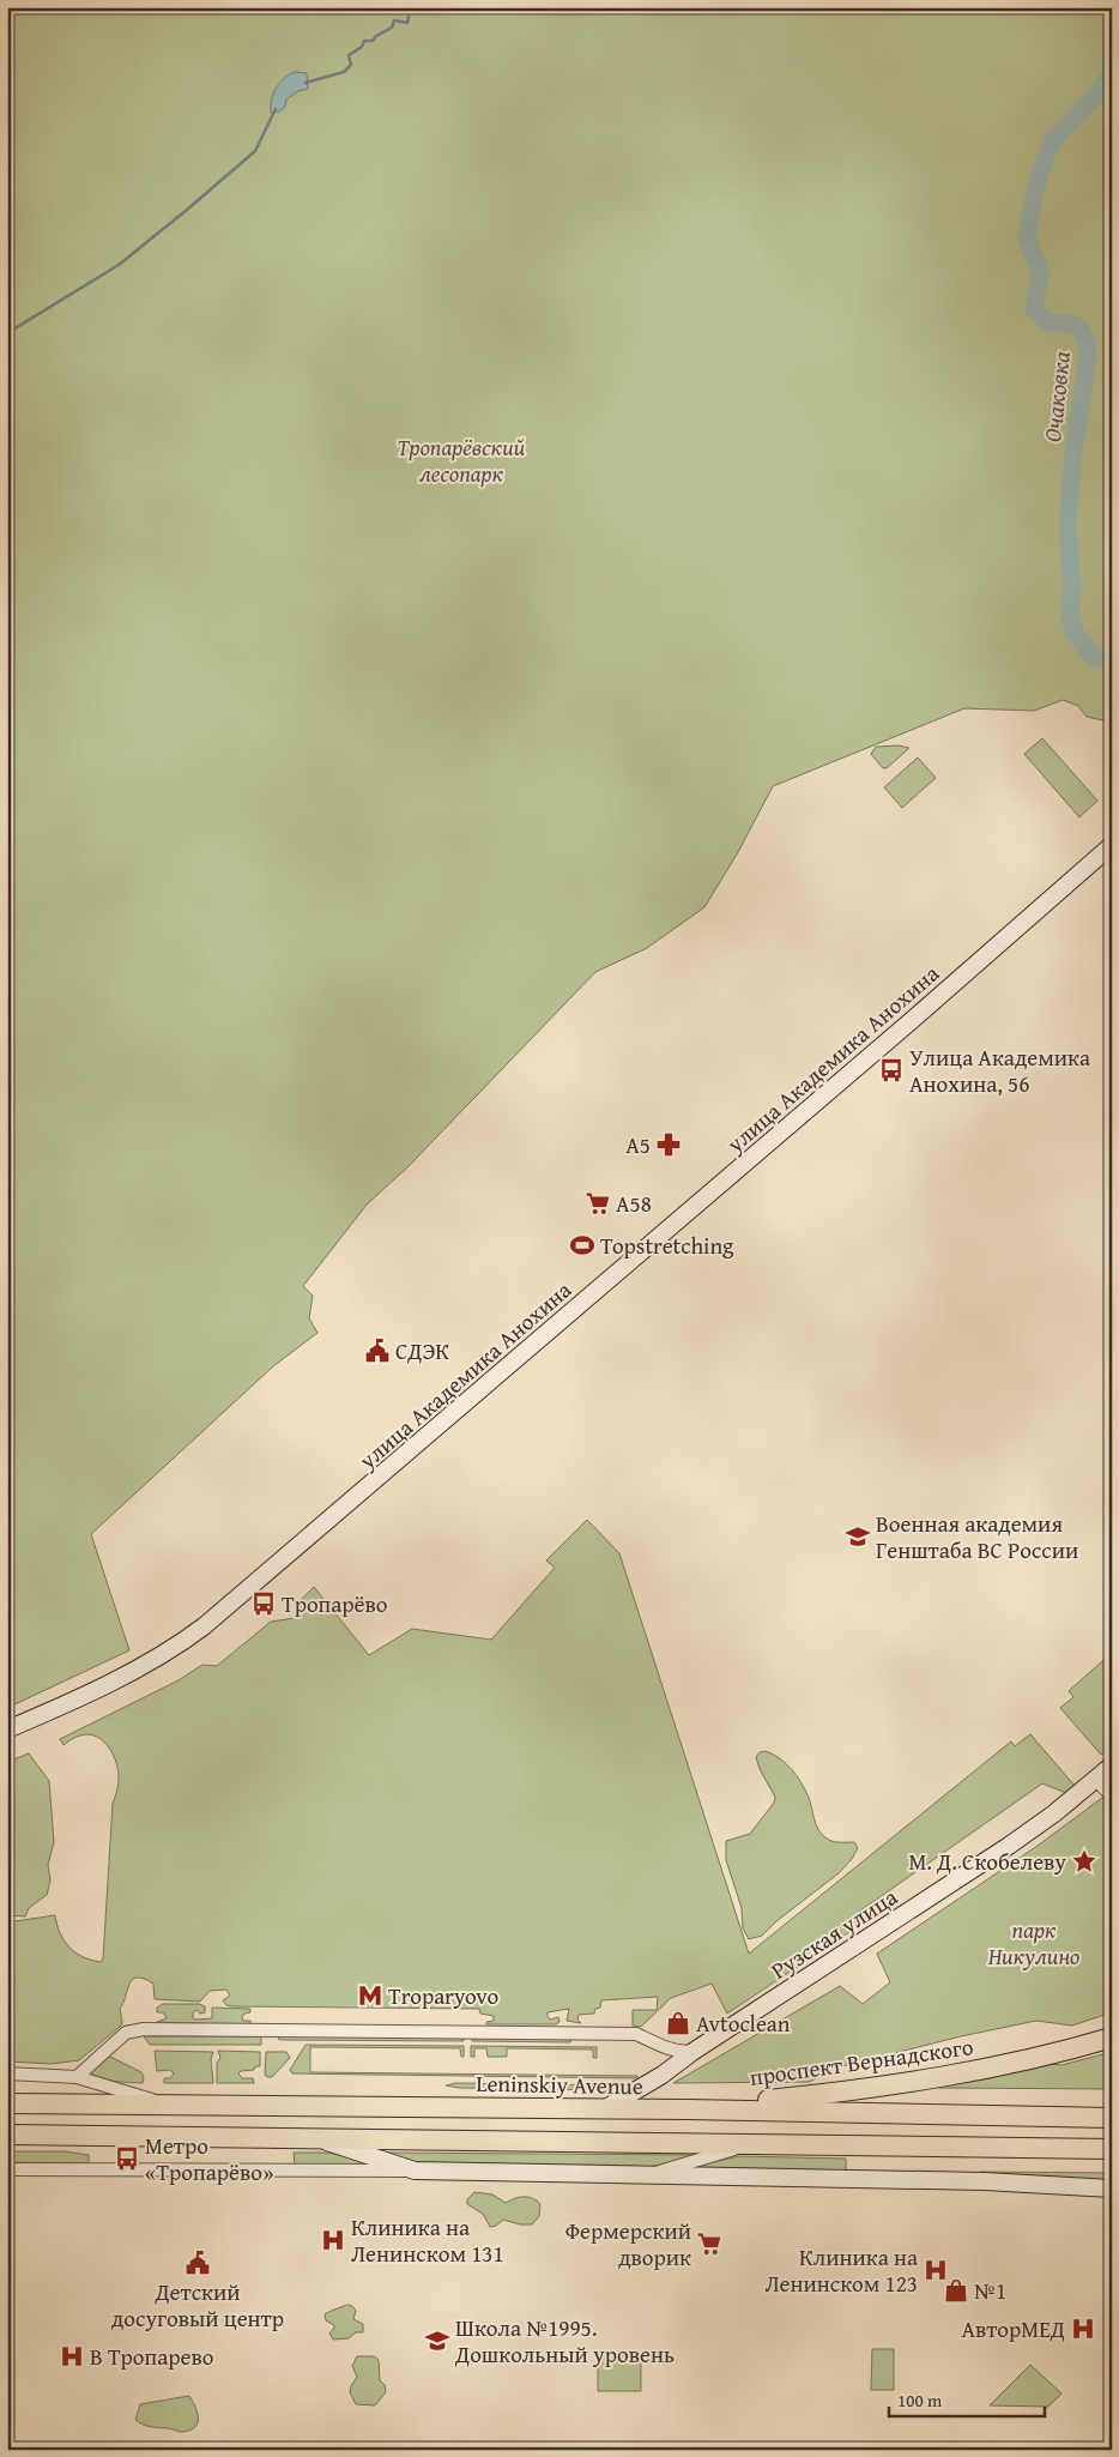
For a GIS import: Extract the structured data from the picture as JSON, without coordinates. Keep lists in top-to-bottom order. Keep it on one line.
{"streets":{"main road":["проспект Вернадского","Leninskiy Avenue"],"street":["улица Академика Анохина","Рузская улица"]},"crossings":[["Рузская улица","Leninskiy Avenue"],["проспект Вернадского","Leninskiy Avenue"]],"water":["Очаковка"],"parks":["Тропарёвский лесопарк","парк Никулино"],"places":{"bus stop":["Улица Академика Анохина, 56","Тропарёво","Метро «Тропарёво»"],"pharmacy":["А5"],"supermarket":["А58","Фермерский дворик"],"sports":["Topstretching"],"public building":["СДЭК","Детский досуговый центр"],"school or university":["Военная академия Генштаба ВС России","Школа №1995. Дошкольный уровень"],"place":["М. Д. Скобелеву"],"metro station":["Troparyovo"],"shop":["Avtoclean","№1"],"hospital":["Клиника на Ленинском 131","Клиника на Ленинском 123","АвторМЕД","В Тропарево"]},"scale_bar":"100 m"}
